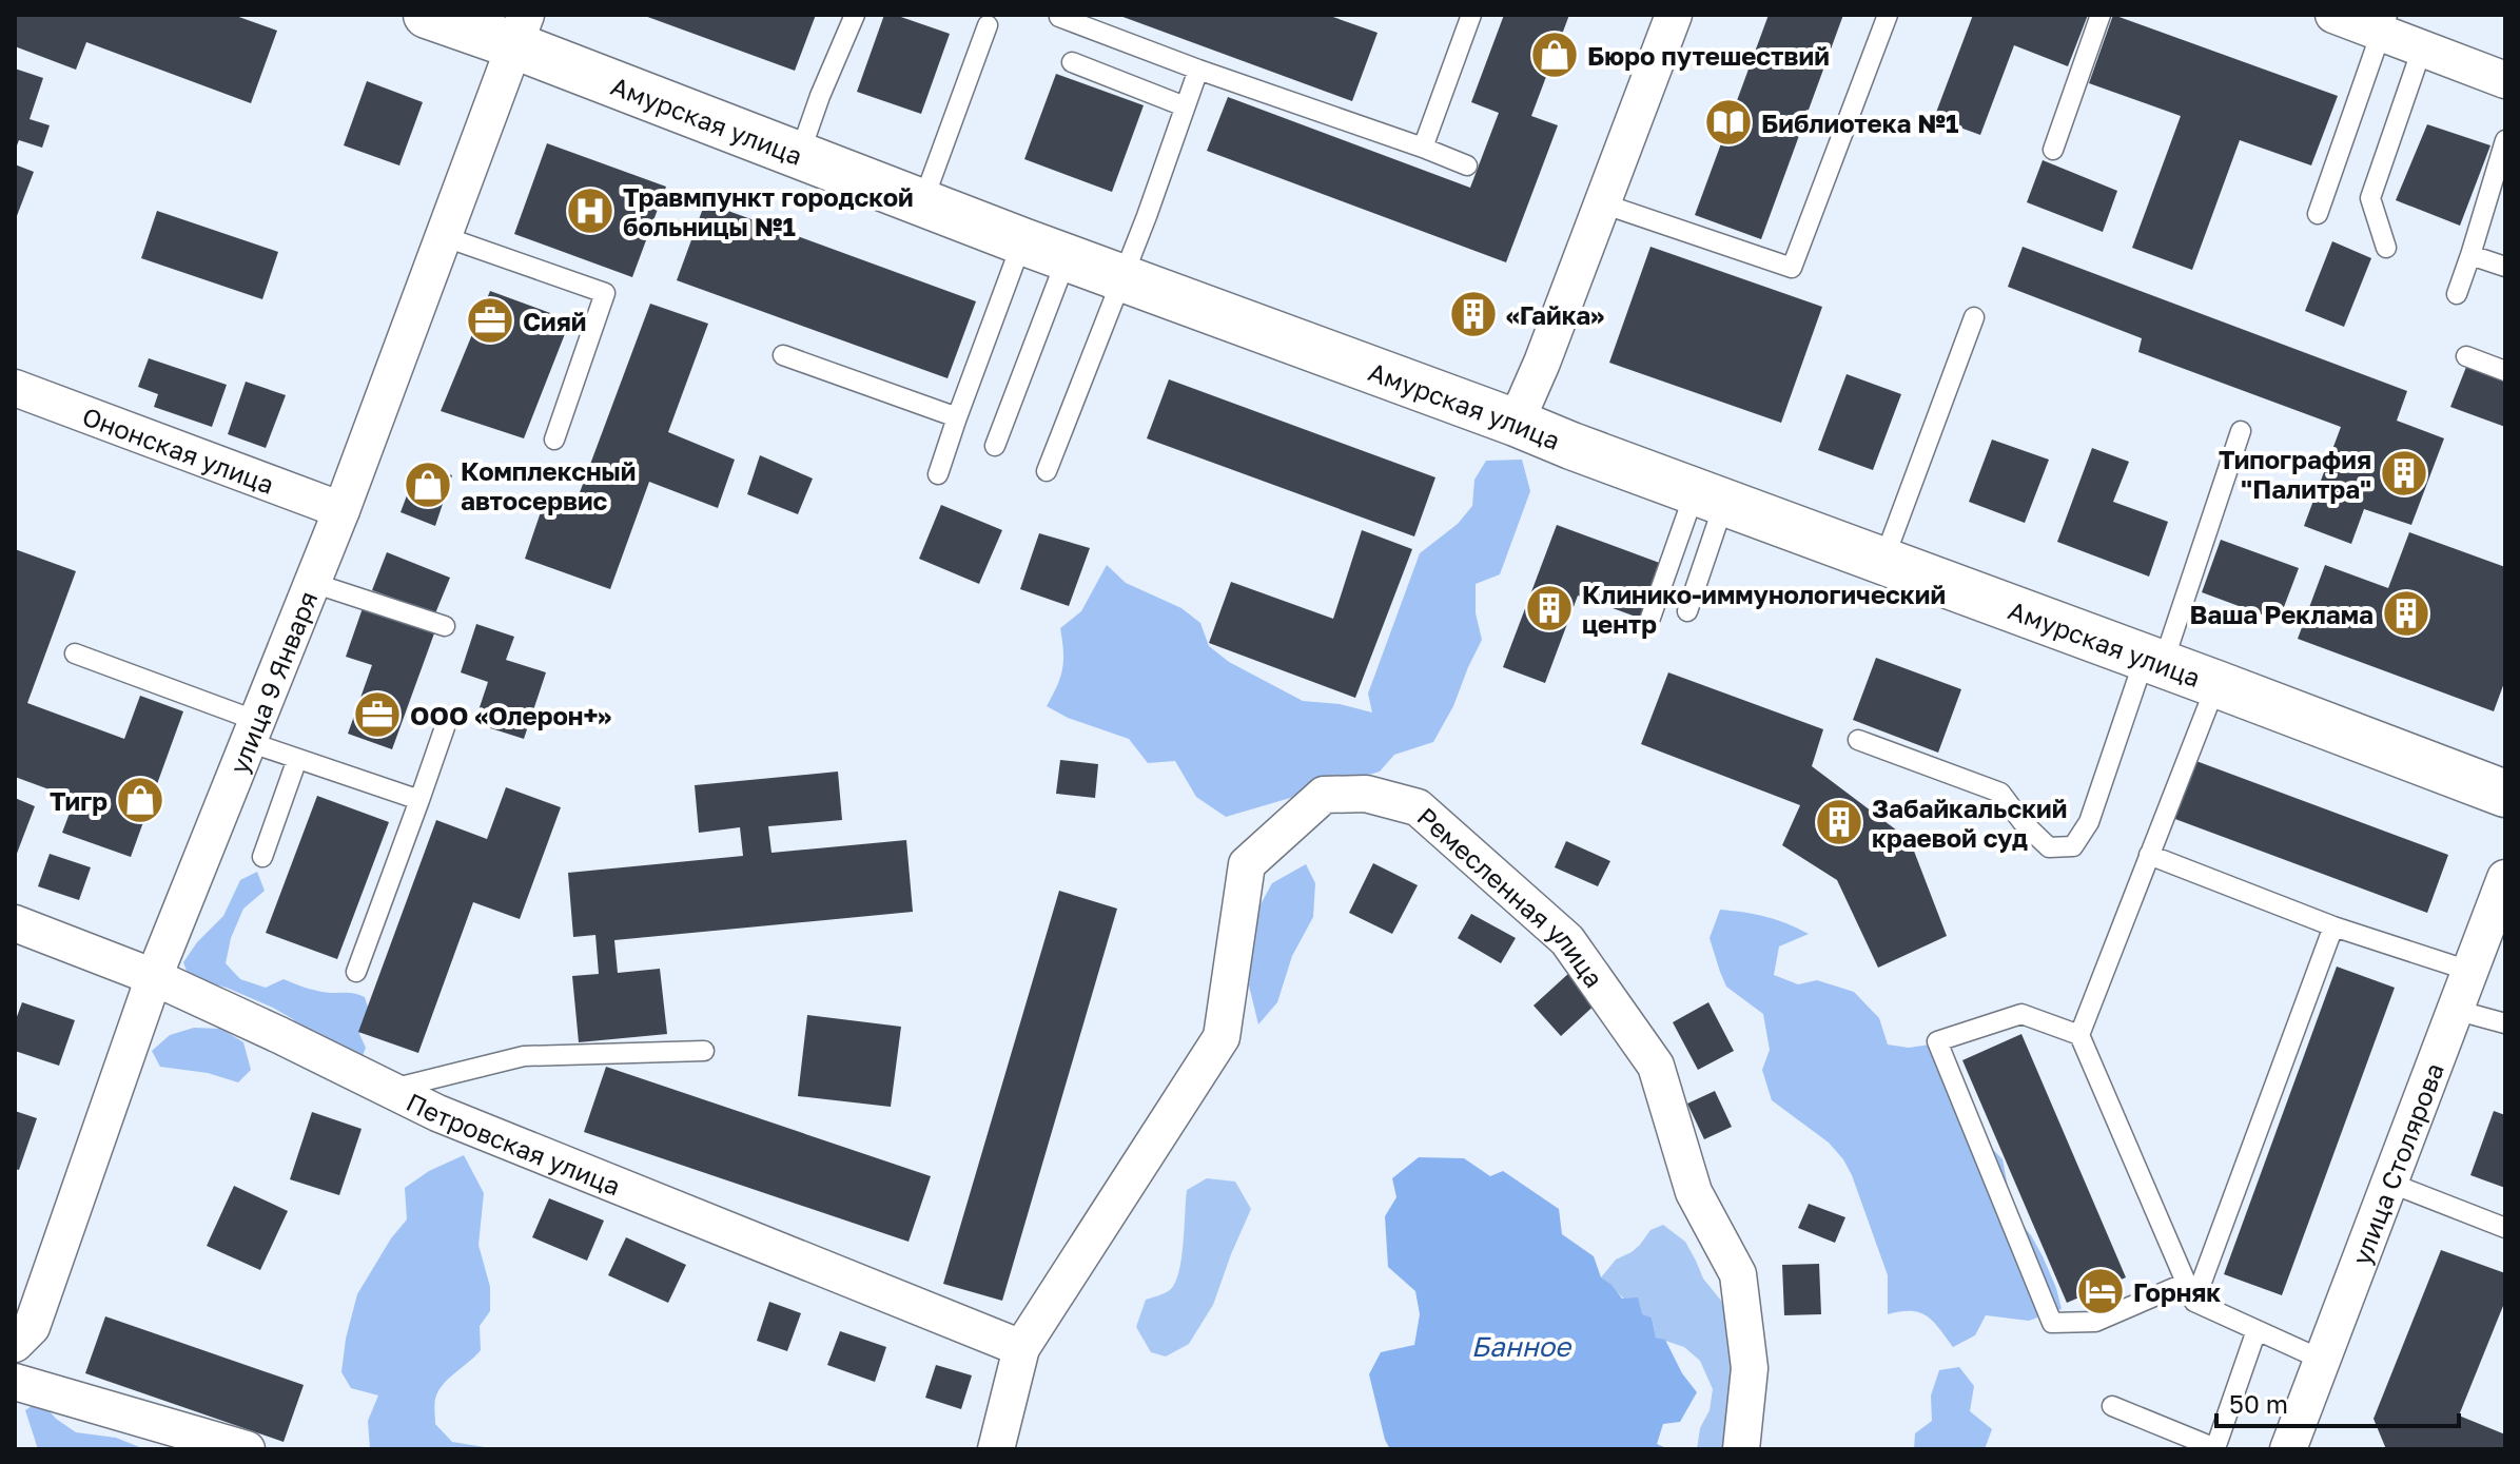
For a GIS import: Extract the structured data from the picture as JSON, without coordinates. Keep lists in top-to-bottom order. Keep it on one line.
{"streets":{"main road":["Амурская улица"],"street":["Ононская улица","улица 9 Января","Ремесленная улица","Петровская улица","улица Столярова"]},"crossings":[["Амурская улица","улица 9 Января"],["Ононская улица","улица 9 Января"],["улица 9 Января","Петровская улица"],["Ремесленная улица","Петровская улица"]],"water":["Банное"],"places":{"shop":["Бюро путешествий","Комплексный автосервис","Тигр"],"library":["Библиотека №1"],"hospital":["Травмпункт городской больницы №1"],"building":["«Гайка»","Типография \"Палитра\"","Клинико-иммунологический центр","Ваша Реклама","Забайкальский краевой суд"],"office":["Сияй","ООО «Олерон+»"],"hotel":["Горняк"]},"scale_bar":"50 m"}
